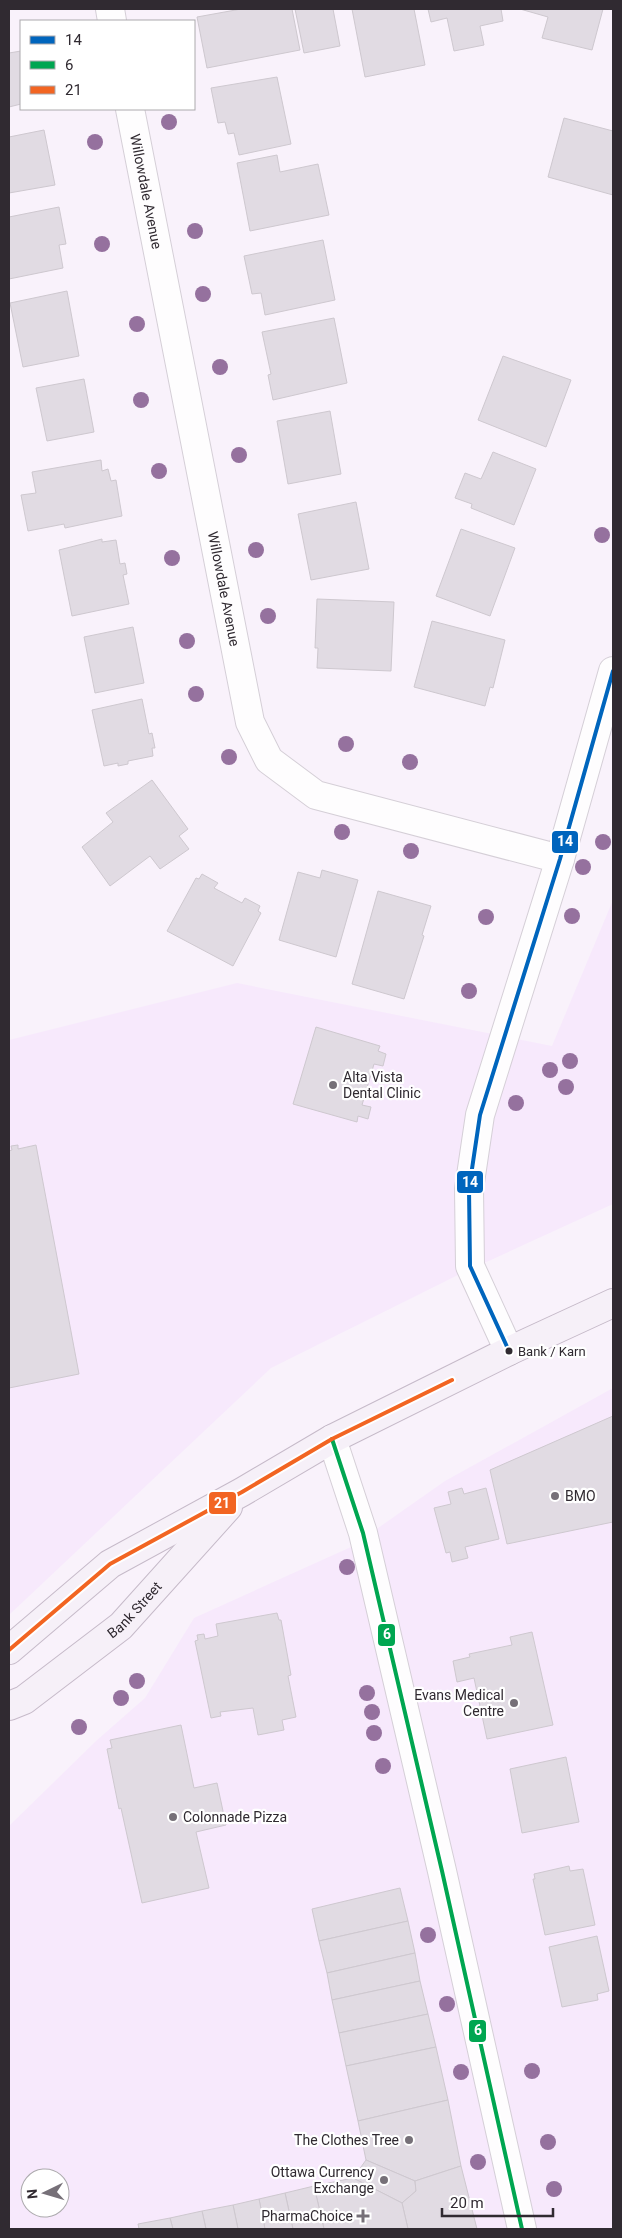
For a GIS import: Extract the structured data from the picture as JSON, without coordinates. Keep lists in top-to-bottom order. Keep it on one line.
{"streets":{"main road":["Bank Street"],"street":["Willowdale Avenue"]},"places":{"other":["Alta Vista Dental Clinic","Bank / Karn","BMO","Evans Medical Centre","Colonnade Pizza","The Clothes Tree","Ottawa Currency Exchange"],"health":["PharmaChoice"]},"lines":["transit line 14","transit line 21","transit line 6"],"legend":["14","6","21"],"scale_bar":"20 m","north":"left"}
